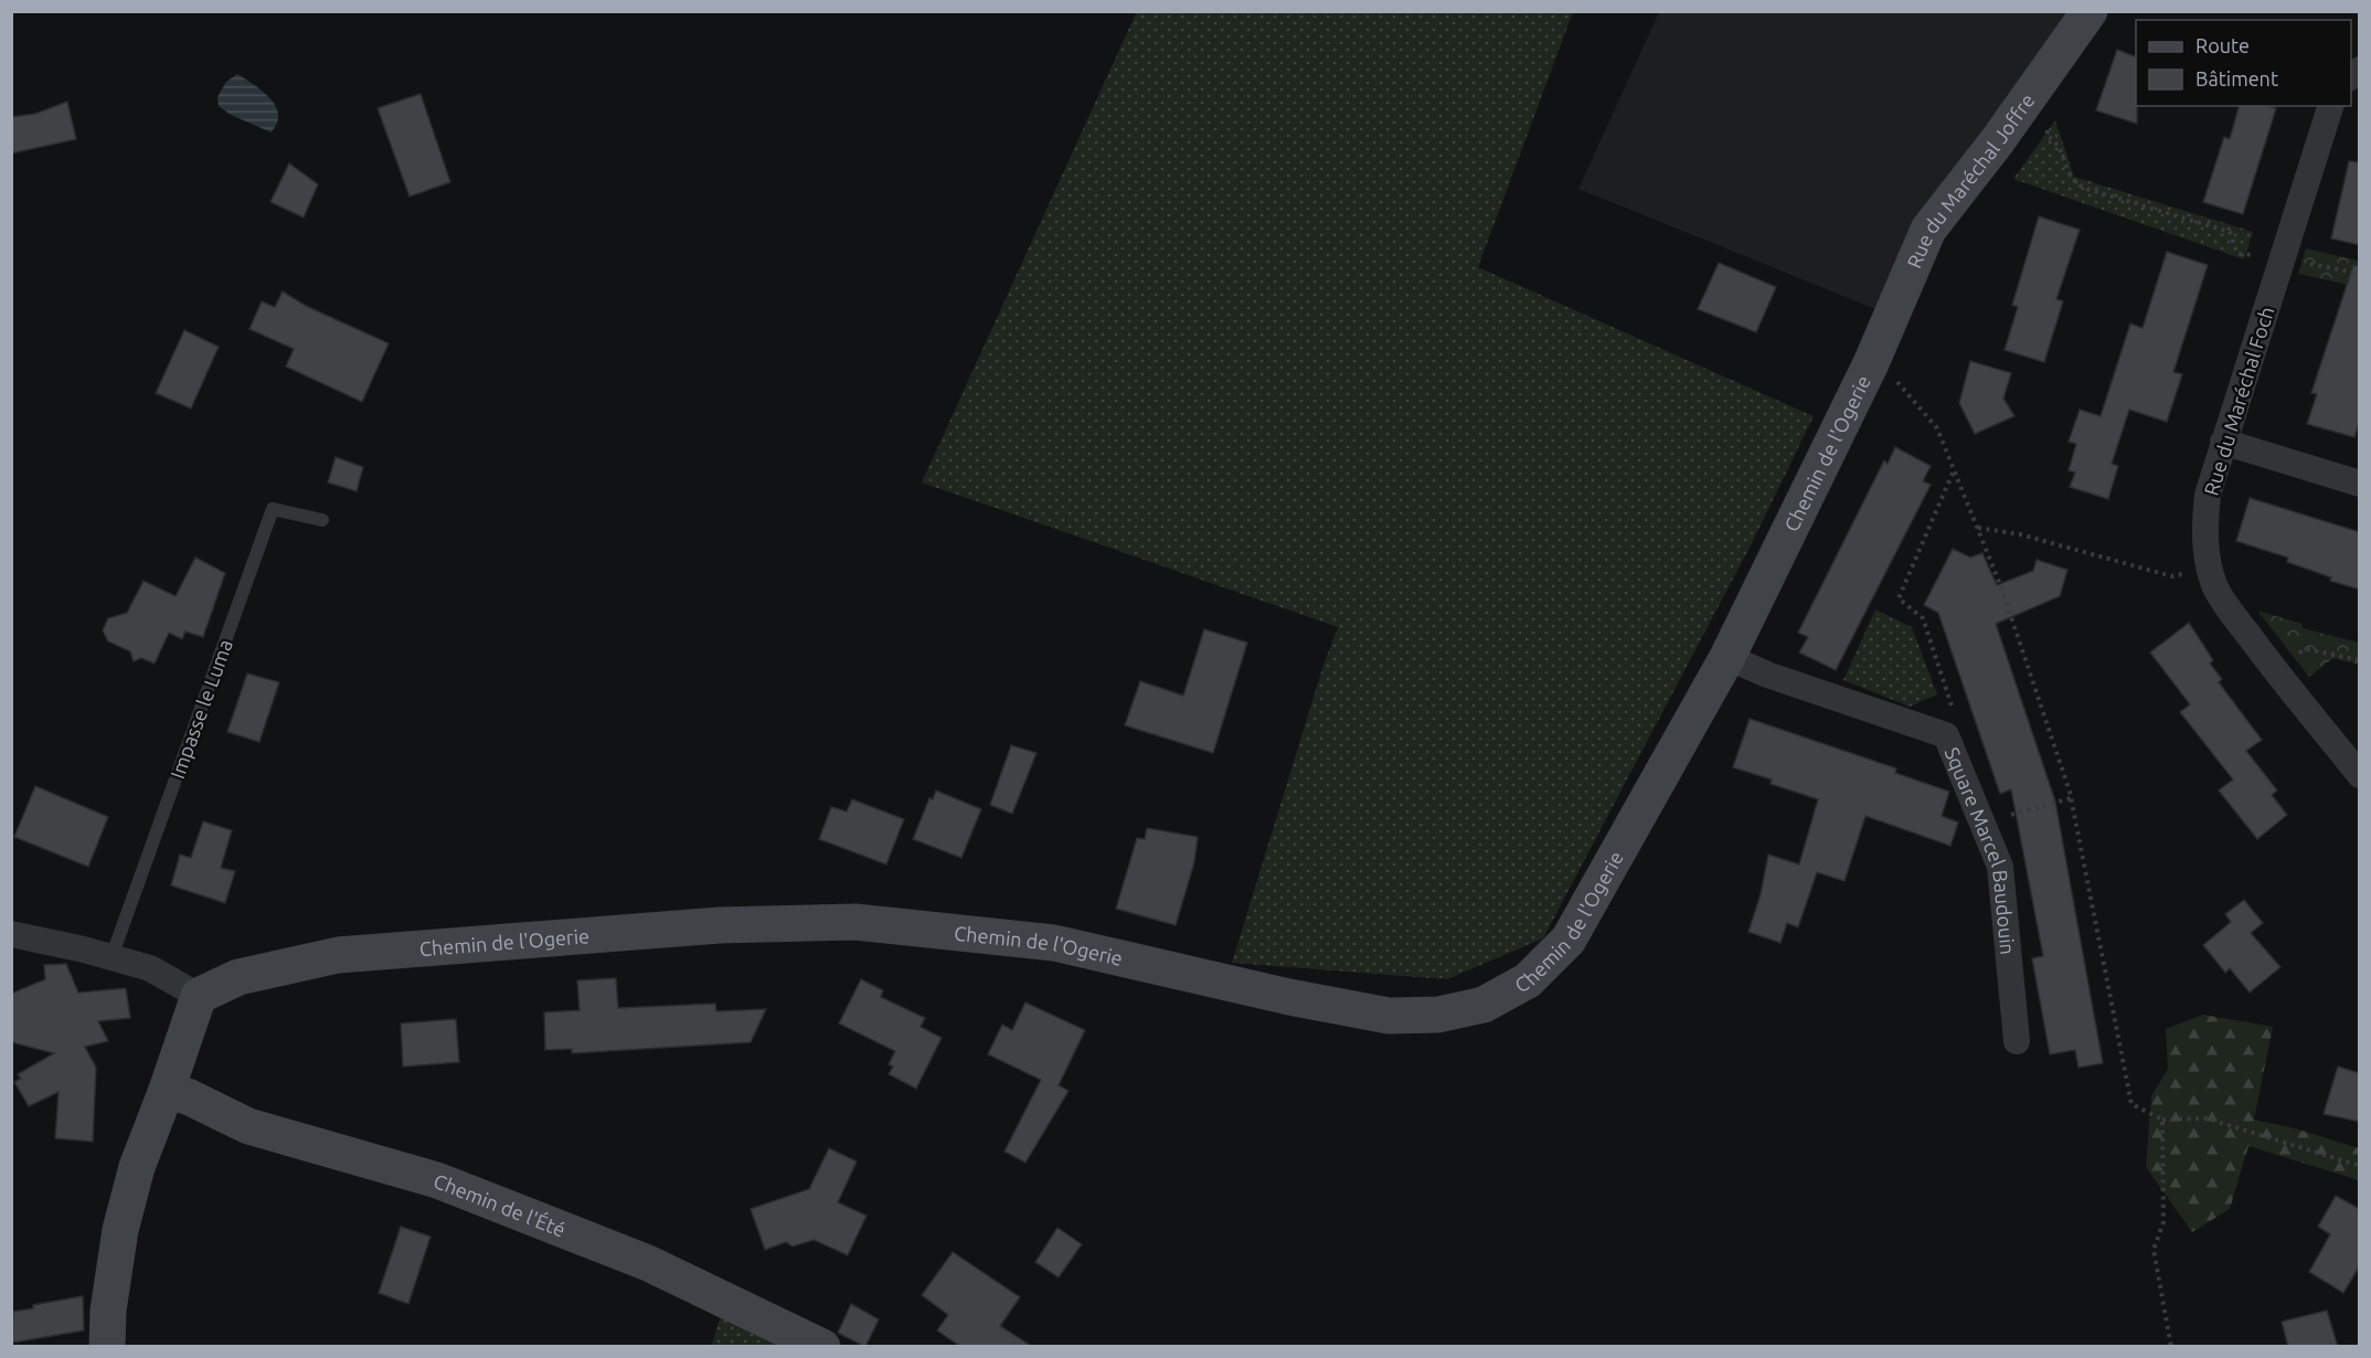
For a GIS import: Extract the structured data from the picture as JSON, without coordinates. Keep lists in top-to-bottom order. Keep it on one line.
{"streets":{"street":["Rue du Maréchal Joffre","Rue du Maréchal Foch","Chemin de l'Ogerie","Square Marcel Baudouin","Chemin de l'Été"],"lane":["Impasse le Luma"]},"crossings":[["Rue du Maréchal Joffre","Chemin de l'Ogerie"],["Chemin de l'Ogerie","Square Marcel Baudouin"]],"legend":["Route","Bâtiment"]}
